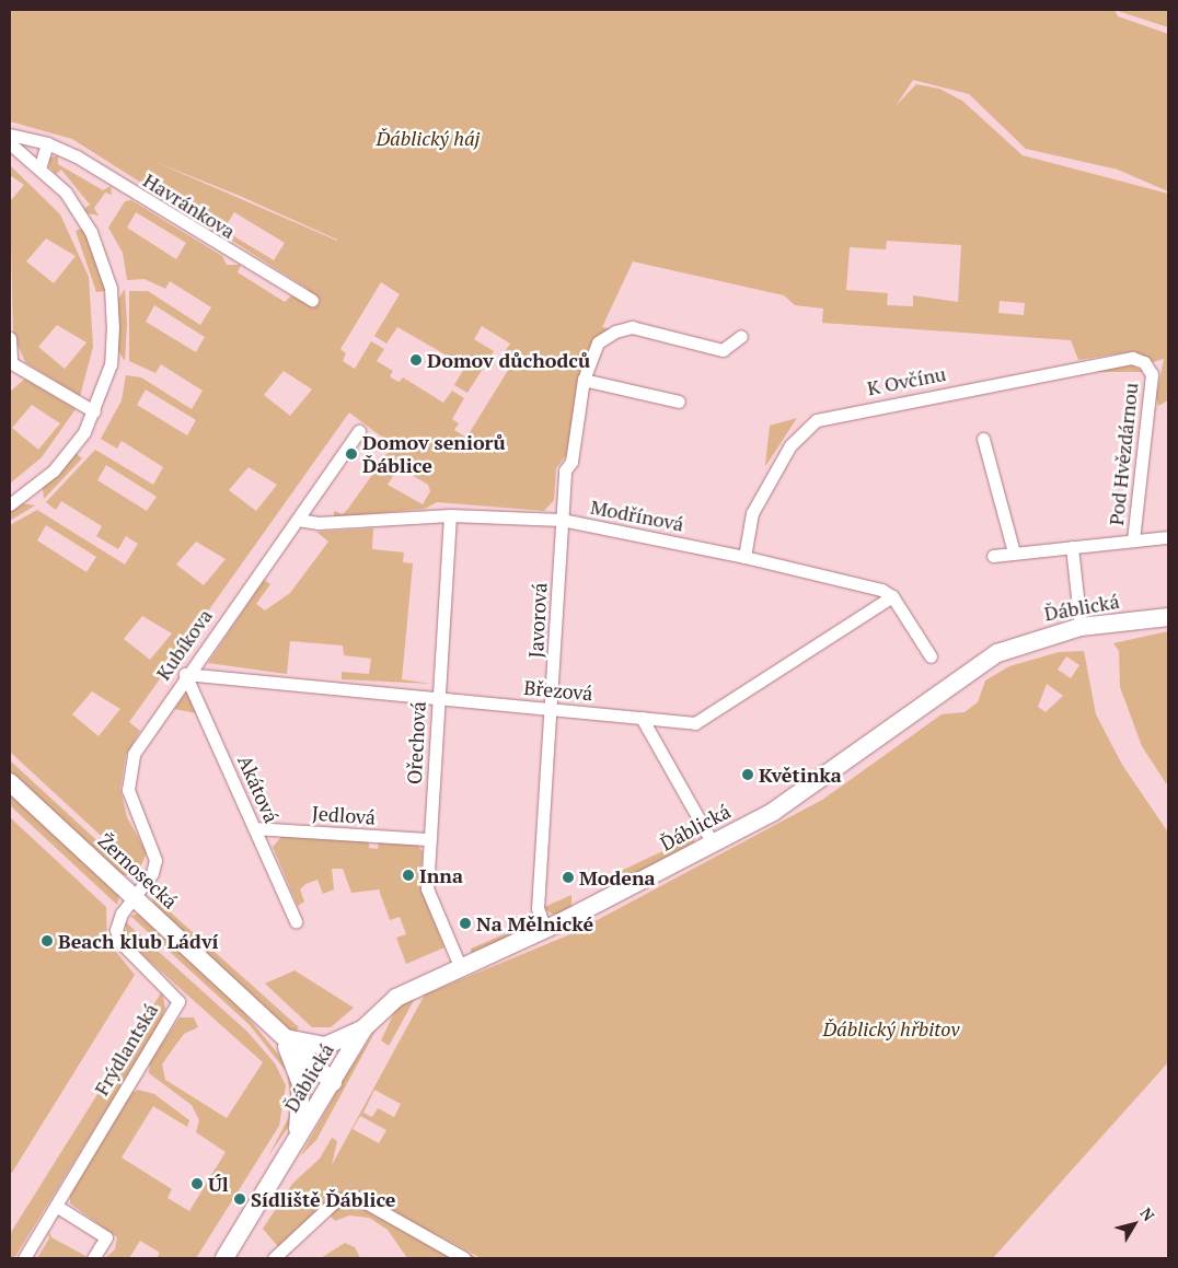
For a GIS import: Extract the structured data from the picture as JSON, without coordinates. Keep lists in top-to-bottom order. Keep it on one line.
{"streets":{"main road":["Ďáblická","Žernosecká"],"street":["Havránkova","K Ovčínu","Pod Hvězdárnou","Modřínová","Javorová","Kubíkova","Březová","Ořechová","Akátová","Jedlová","Frýdlantská"]},"crossings":[["K Ovčínu","Pod Hvězdárnou"],["K Ovčínu","Modřínová"],["Modřínová","Javorová"],["Modřínová","Kubíkova"],["Modřínová","Březová"],["Modřínová","Ořechová"],["Ďáblická","Javorová"],["Ďáblická","Ořechová"],["Ďáblická","Žernosecká"],["Javorová","Březová"],["Kubíkova","Březová"],["Kubíkova","Akátová"],["Kubíkova","Žernosecká"],["Kubíkova","Frýdlantská"],["Březová","Ořechová"],["Březová","Akátová"],["Ořechová","Jedlová"],["Akátová","Jedlová"],["Žernosecká","Frýdlantská"]],"parks":["Ďáblický háj","Ďáblický hřbitov"],"places":["Domov důchodců","Domov seniorů Ďáblice","Květinka","Inna","Modena","Na Mělnické","Beach klub Ládví","Úl","Sídliště Ďáblice"],"north":"top right"}
